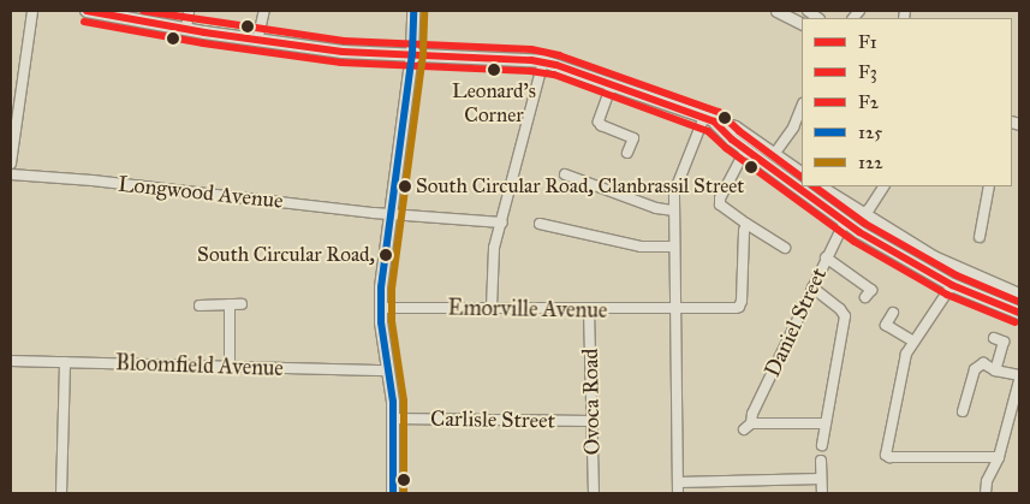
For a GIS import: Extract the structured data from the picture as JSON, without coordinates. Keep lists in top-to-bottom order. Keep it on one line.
{"streets":{"street":["Longwood Avenue","Emorville Avenue","Daniel Street","Bloomfield Avenue","Ovoca Road","Carlisle Street"]},"crossings":[["Emorville Avenue","Ovoca Road"],["Ovoca Road","Carlisle Street"]],"places":["Leonard's Corner","South Circular Road, Clanbrassil Street","South Circular Road,"],"lines":["transit line F1","transit line F2","transit line 125","transit line 122","transit line F3"],"legend":["F1","F3","F2","125","122"]}
